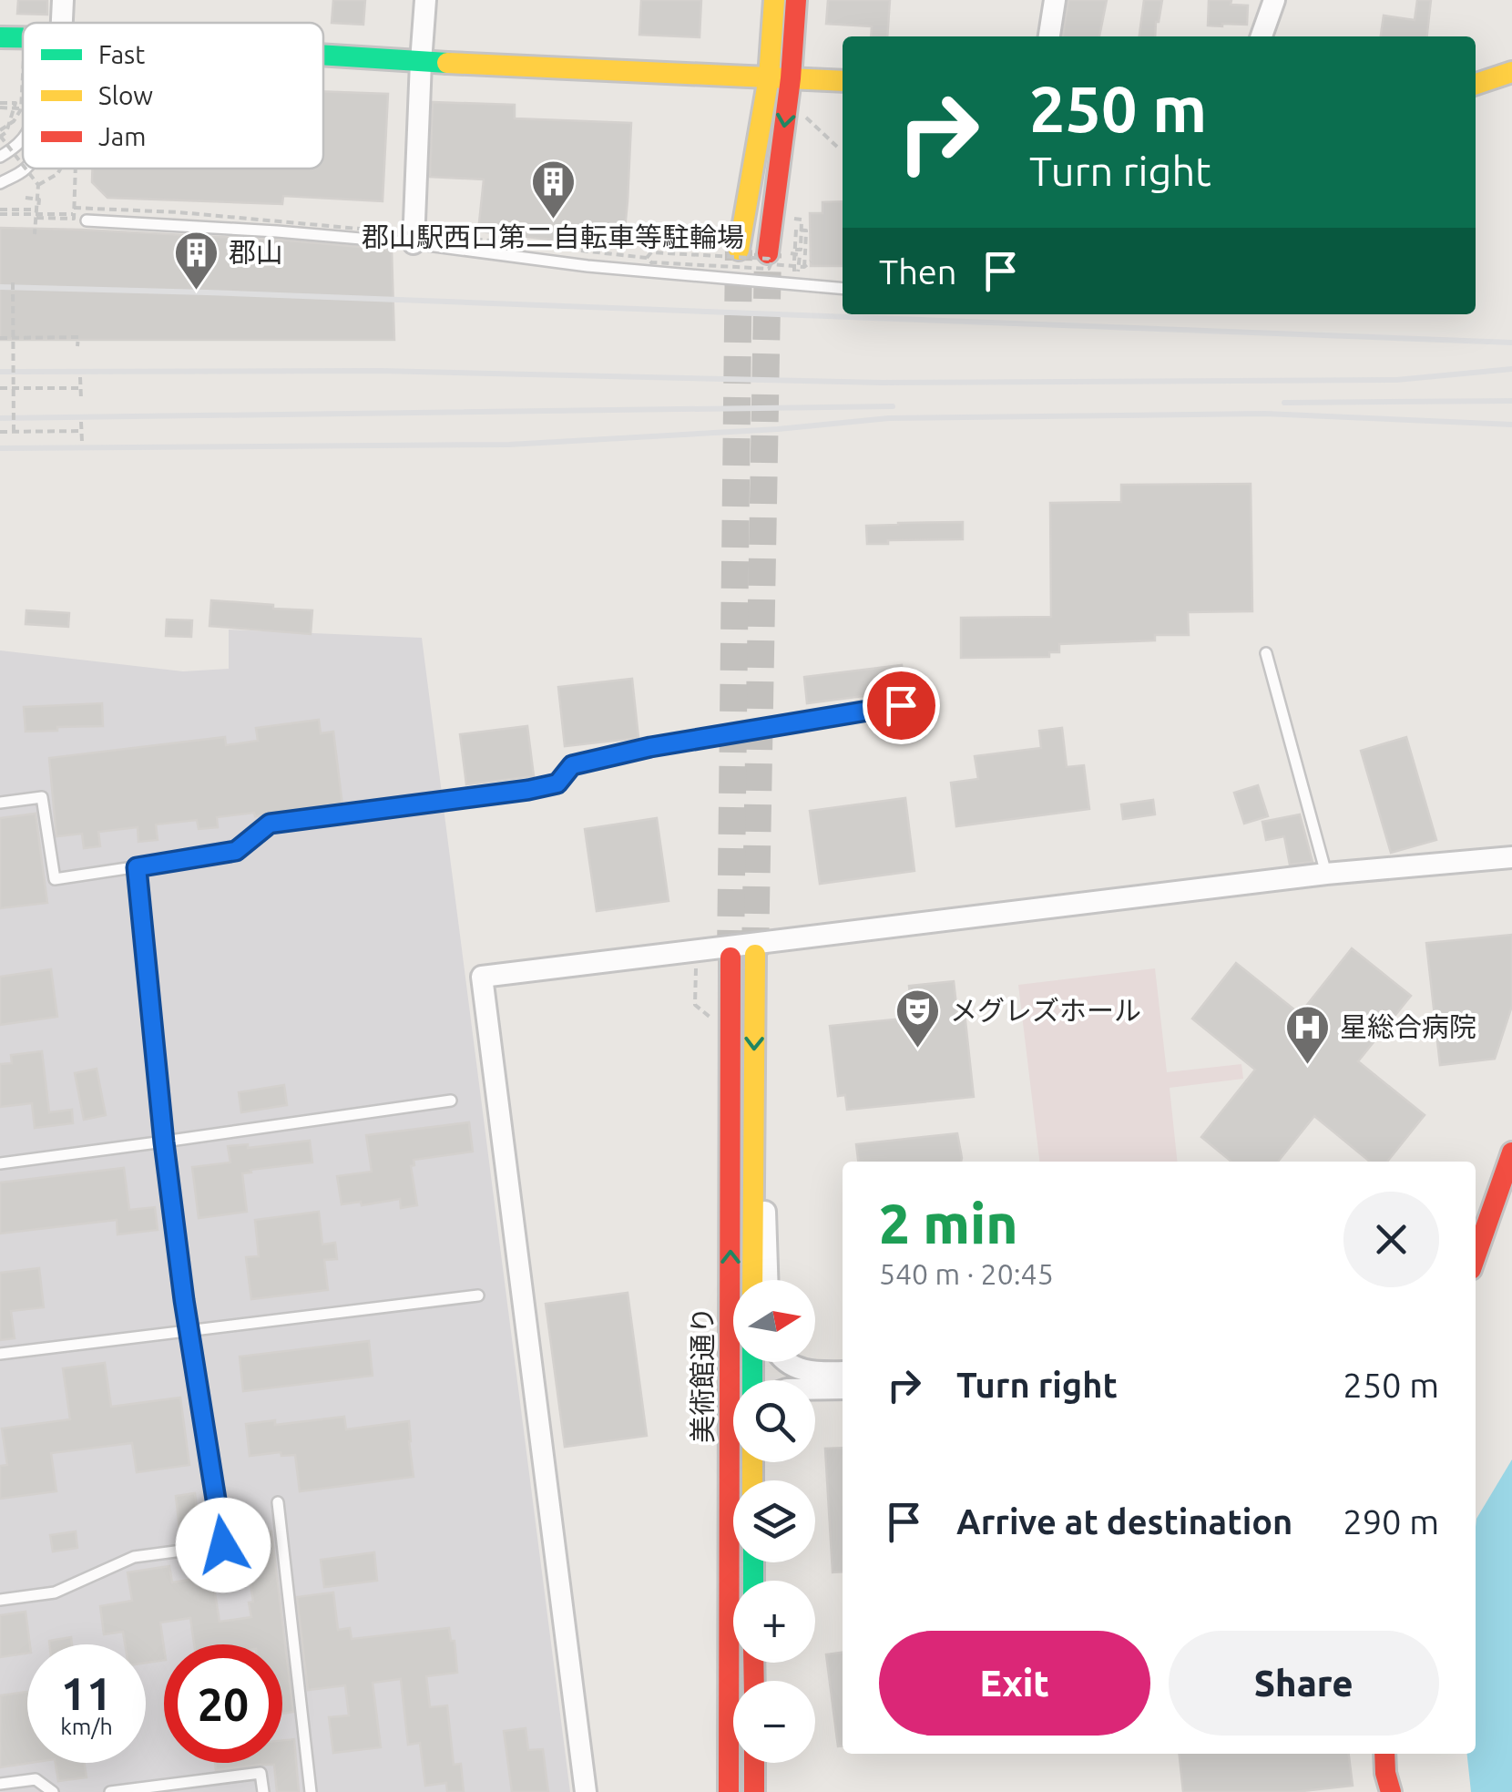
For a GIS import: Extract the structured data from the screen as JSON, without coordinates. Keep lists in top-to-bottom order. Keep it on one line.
{"streets":{"street":["美術館通り"]},"places":{"building":["郡山駅西口第二自転車等駐輪場","郡山"],"theatre":["メグレズホール"],"hospital":["星総合病院"]},"legend":["Fast","Slow","Jam"],"north":"right","page":{"turn":["250 m","Turn right"],"then":"Then","heading":["2 min","540 m · 20:45"],"map_buttons":["+","−"],"list":[{"name":"Turn right","value":"250 m"},{"name":"Arrive at destination","value":"290 m"}],"buttons":["Exit","Share"],"speed":"11 km/h","limit":"20"}}
